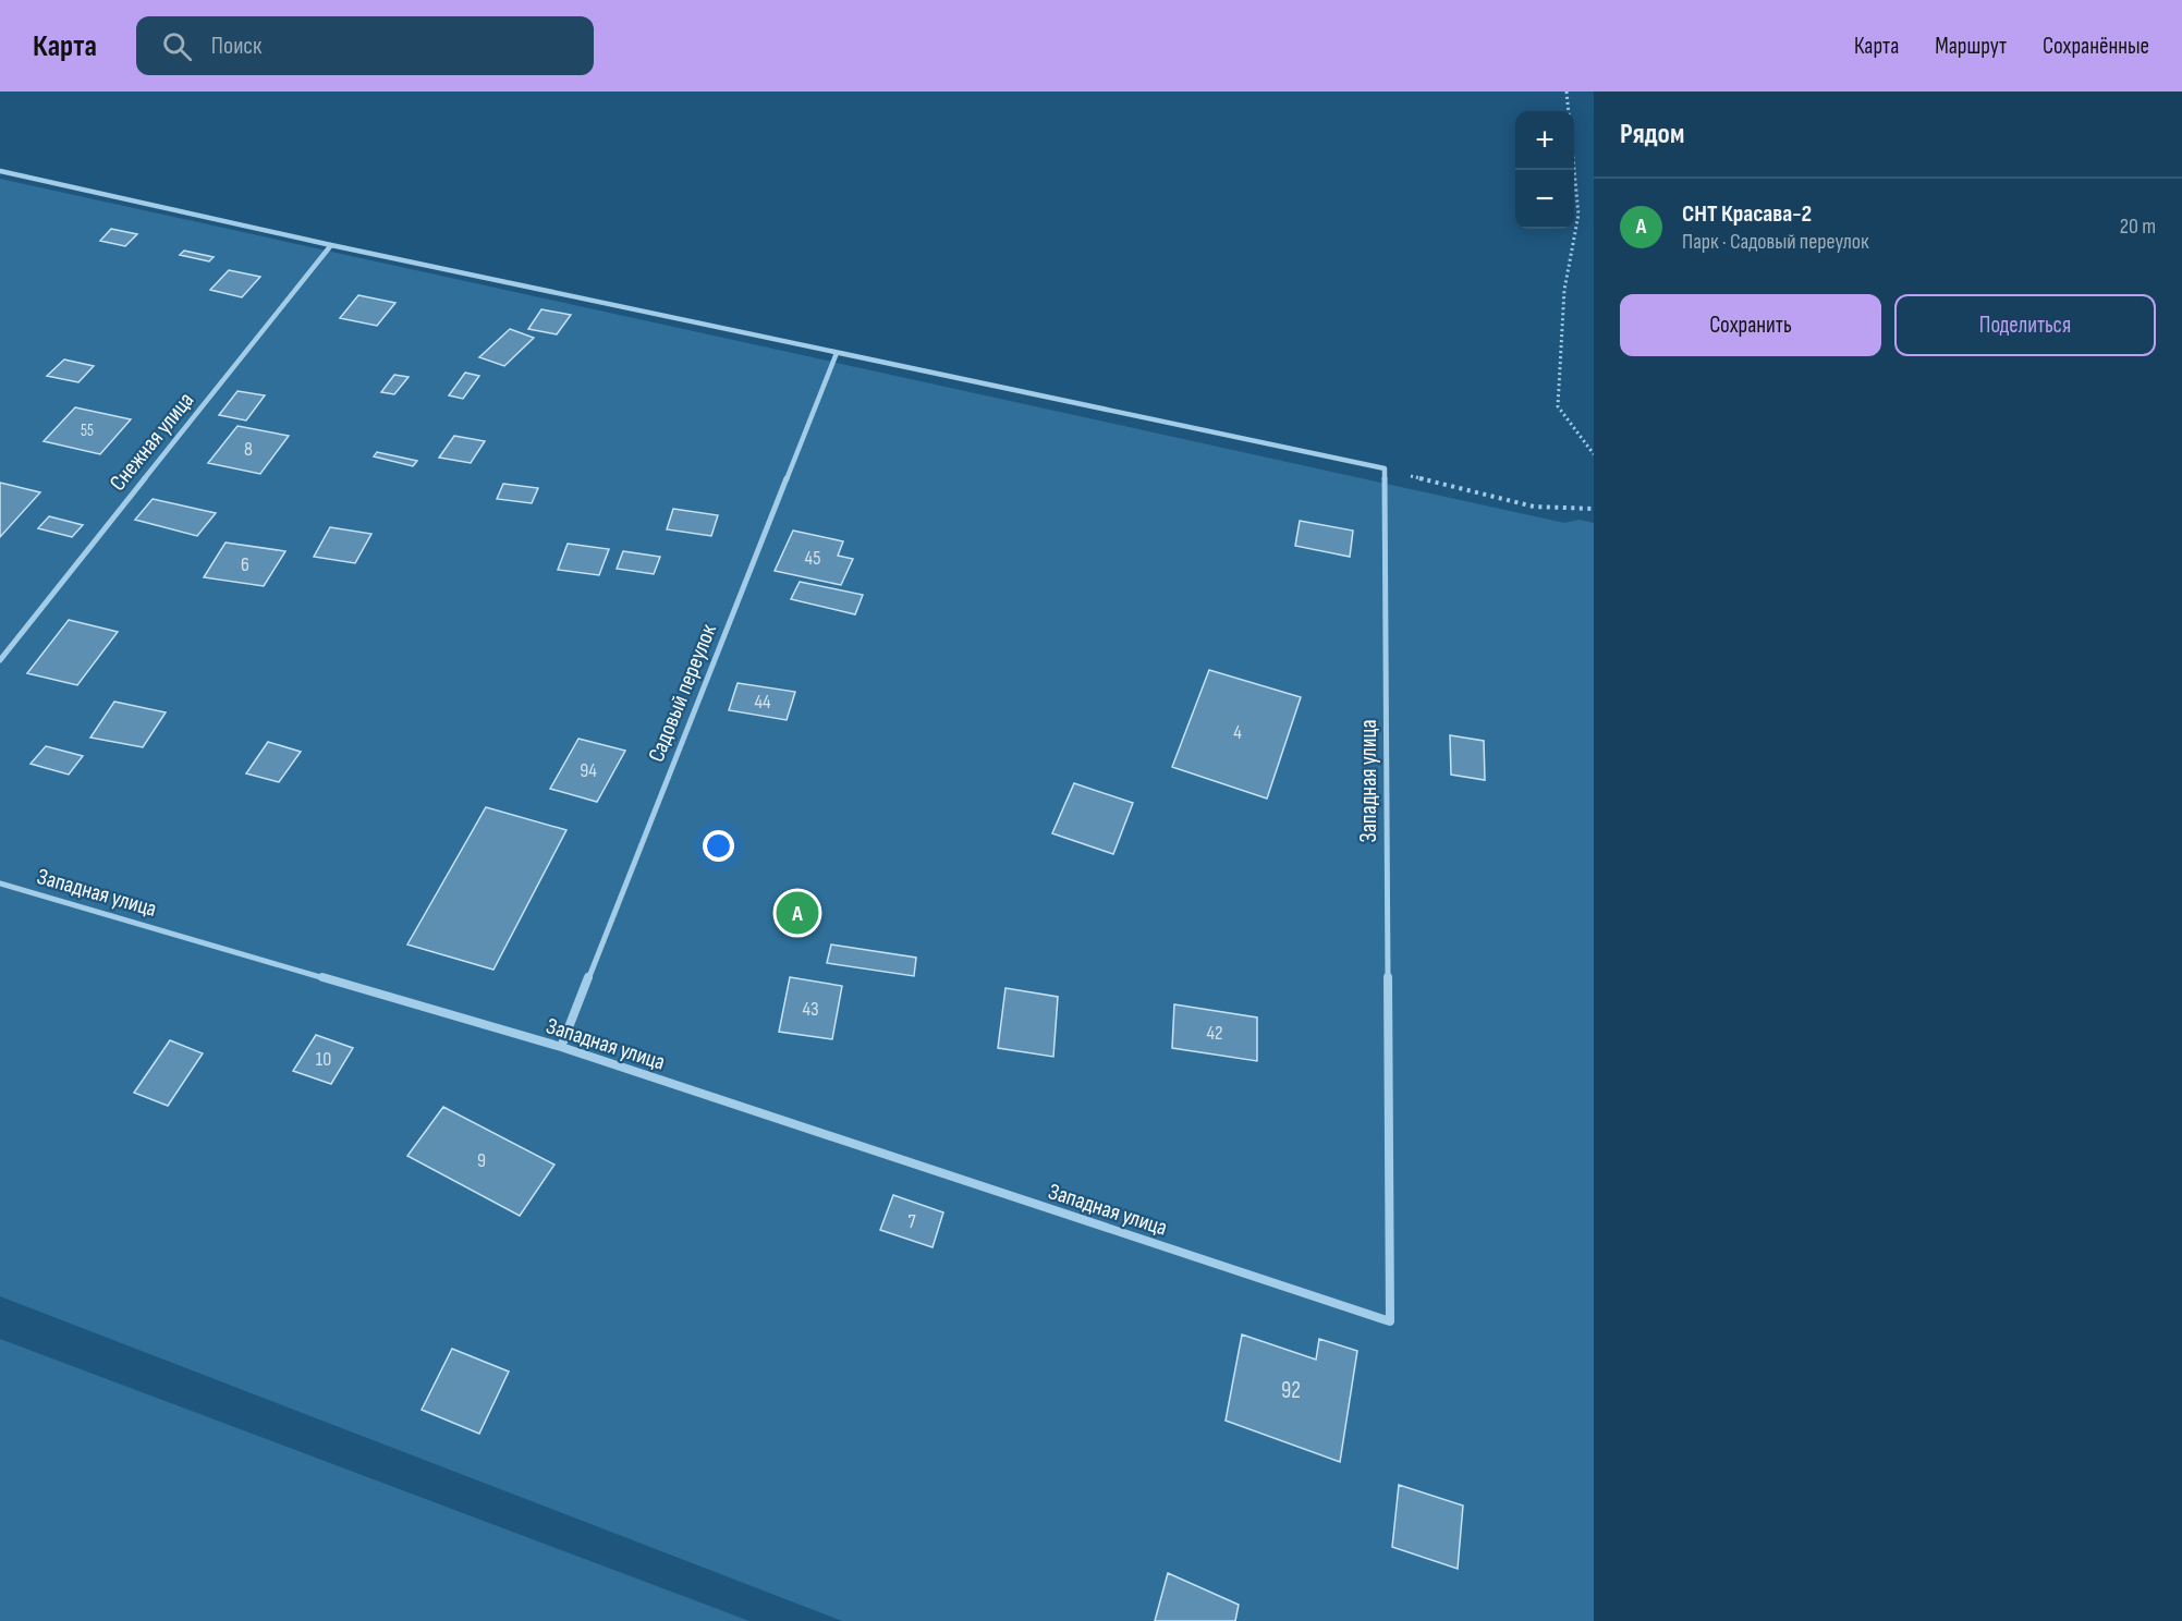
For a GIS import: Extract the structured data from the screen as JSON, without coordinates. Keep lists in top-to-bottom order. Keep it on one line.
{"streets":{"street":["Снежная улица","Садовый переулок","Западная улица"]},"crossings":[["Садовый переулок","Западная улица"]],"house_numbers":["55","8","45","6","44","4","94","43","42","10","9","7","92"],"page":{"header":"Карта","search":"Поиск","nav":["Карта","Маршрут","Сохранённые"],"heading":"Рядом","map_buttons":["+","−"],"list":[{"mark":"A","name":"СНТ Красава-2","note":"Парк · Садовый переулок","value":"20 m"}],"buttons":["Сохранить","Поделиться"],"pins":"A"}}
